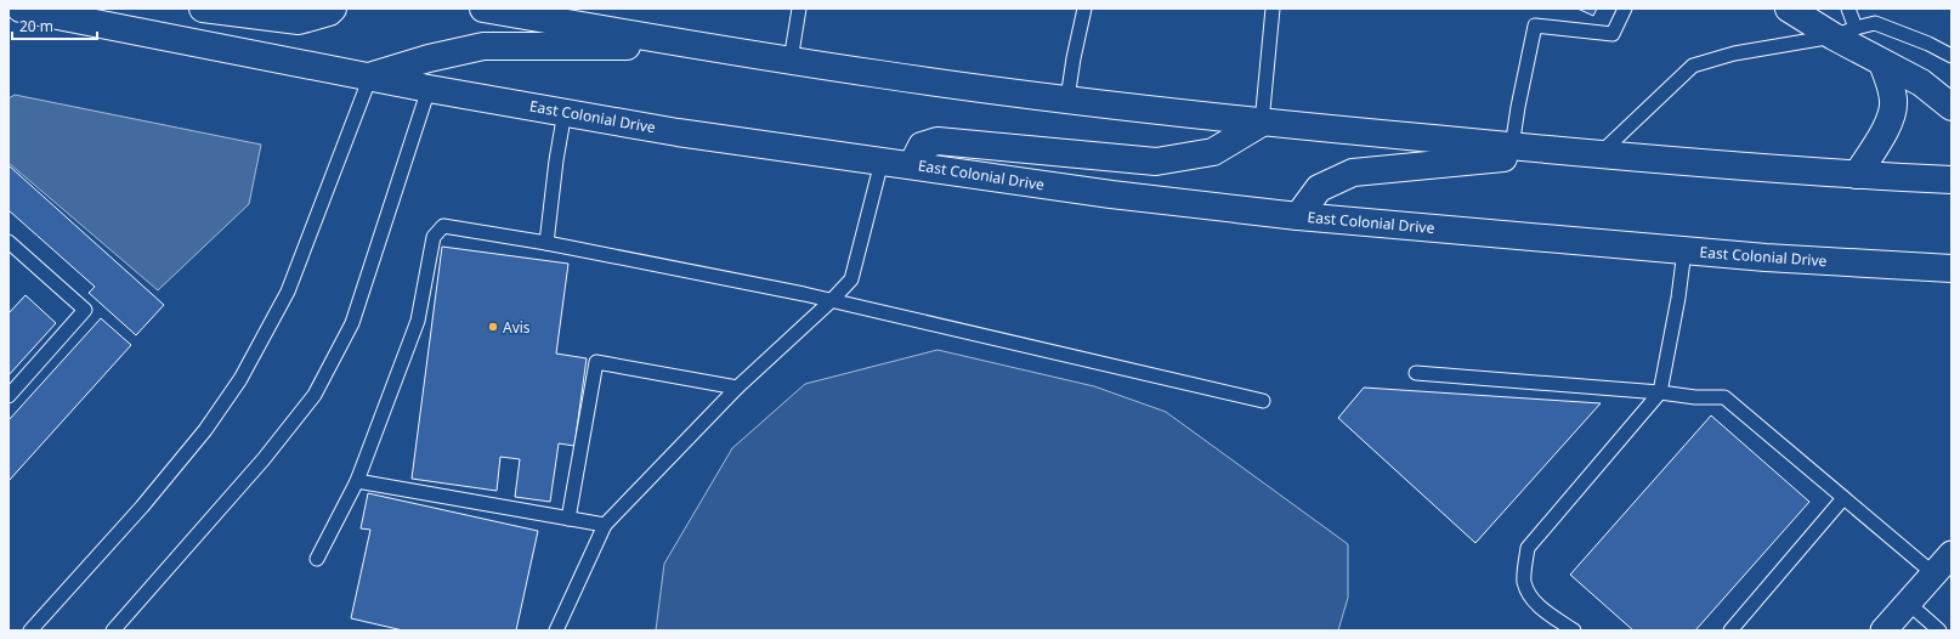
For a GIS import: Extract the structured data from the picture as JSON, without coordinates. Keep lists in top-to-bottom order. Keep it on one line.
{"streets":{"main road":["East Colonial Drive"]},"places":["Avis"],"scale_bar":"20 m"}
